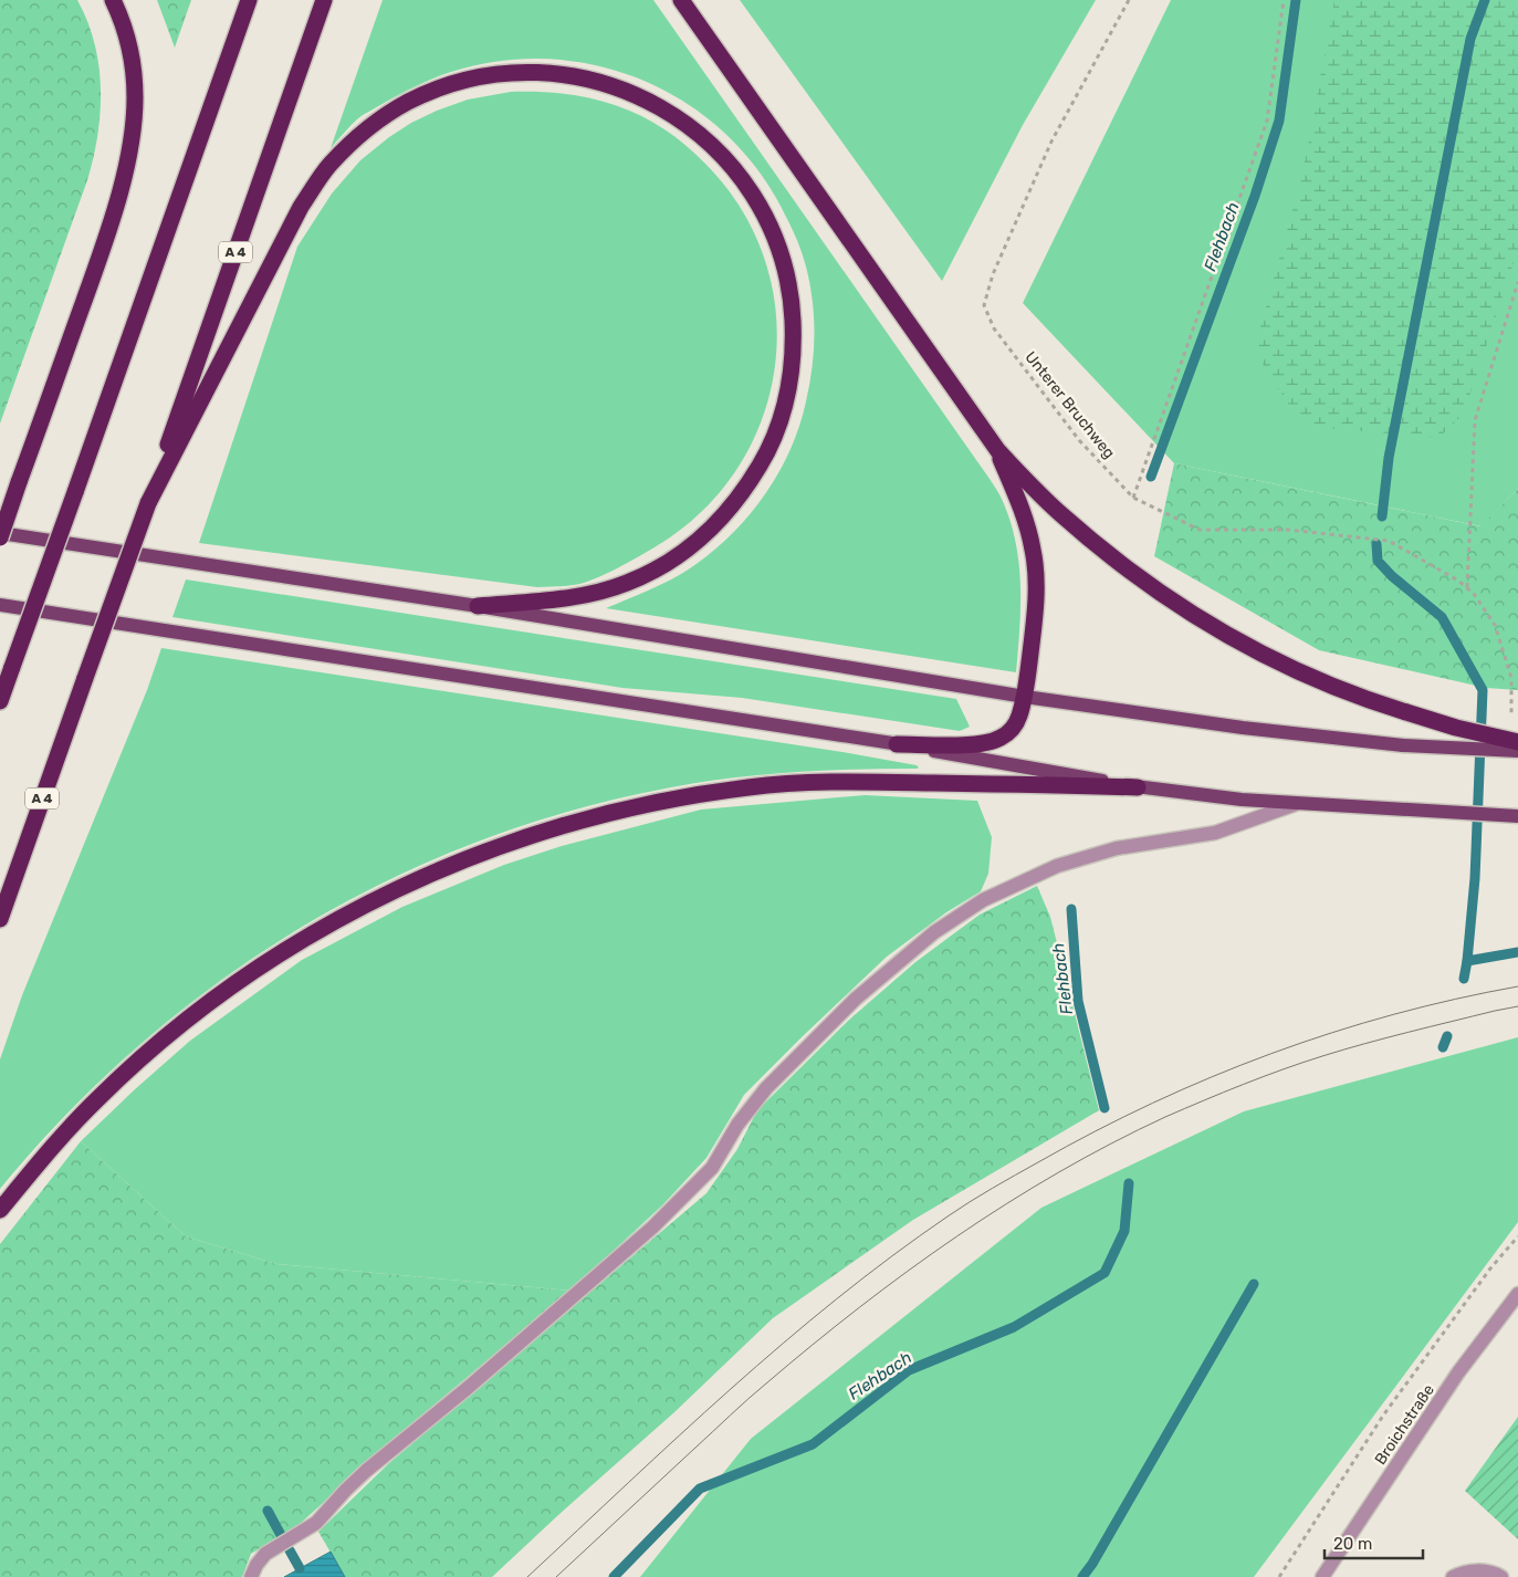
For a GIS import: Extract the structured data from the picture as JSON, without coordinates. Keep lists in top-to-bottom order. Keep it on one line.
{"streets":{"highway":["A 4"],"street":["Broichstraße"],"path":["Unterer Bruchweg"]},"water":["Flehbach"],"scale_bar":"20 m"}
